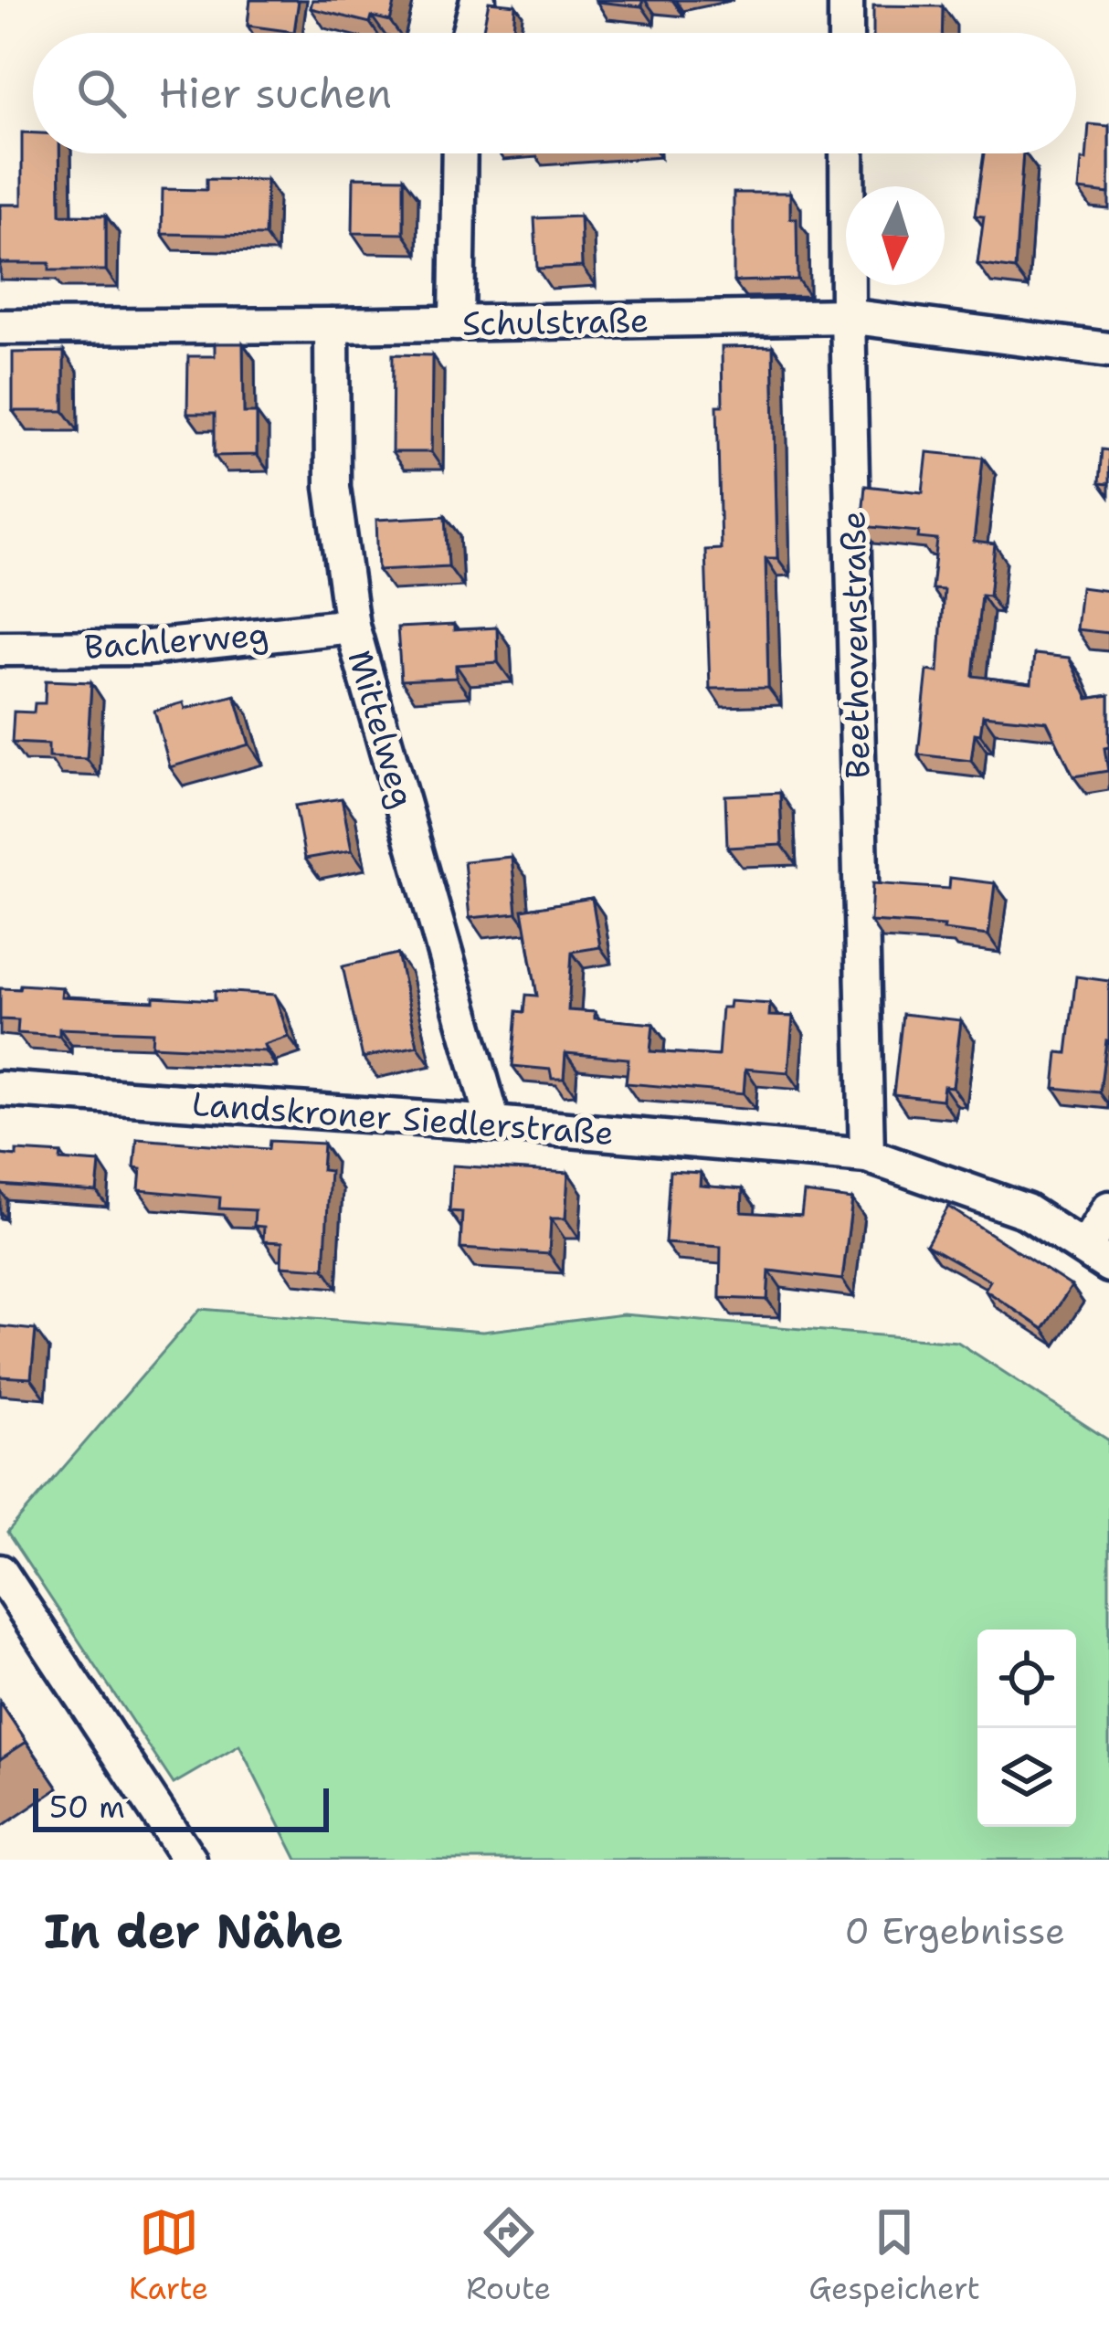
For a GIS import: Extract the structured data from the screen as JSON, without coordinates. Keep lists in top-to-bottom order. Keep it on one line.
{"streets":{"street":["Schulstraße","Bachlerweg","Beethovenstraße","Mittelweg","Landskroner Siedlerstraße"]},"crossings":[["Schulstraße","Beethovenstraße"],["Schulstraße","Mittelweg"],["Bachlerweg","Mittelweg"],["Beethovenstraße","Landskroner Siedlerstraße"],["Mittelweg","Landskroner Siedlerstraße"]],"scale_bar":"50 m","north":"bottom","page":{"search":"Hier suchen","scale":"50 m","heading":["In der Nähe","0 Ergebnisse"],"nav":["Karte","Route","Gespeichert"]}}
